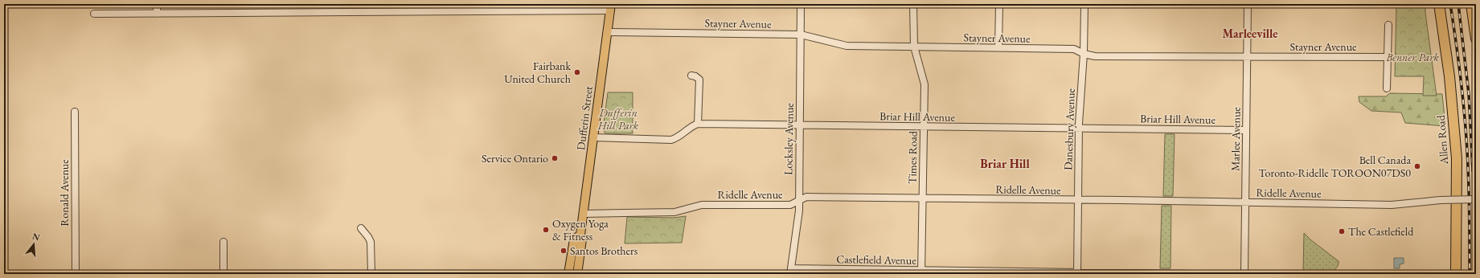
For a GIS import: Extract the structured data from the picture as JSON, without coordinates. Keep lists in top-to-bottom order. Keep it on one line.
{"streets":{"highway":["Allen Road"],"main road":["Dufferin Street"],"street":["Stayner Avenue","Briar Hill Avenue","Danesbury Avenue","Locksley Avenue","Marlee Avenue","Times Road","Ridelle Avenue","Ronald Avenue","Castlefield Avenue"]},"crossings":[["Stayner Avenue","Dufferin Street"],["Stayner Avenue","Danesbury Avenue"],["Stayner Avenue","Locksley Avenue"],["Stayner Avenue","Marlee Avenue"],["Stayner Avenue","Times Road"],["Briar Hill Avenue","Danesbury Avenue"],["Briar Hill Avenue","Locksley Avenue"],["Briar Hill Avenue","Marlee Avenue"],["Briar Hill Avenue","Times Road"],["Dufferin Street","Ridelle Avenue"],["Danesbury Avenue","Ridelle Avenue"],["Danesbury Avenue","Castlefield Avenue"],["Locksley Avenue","Ridelle Avenue"],["Locksley Avenue","Castlefield Avenue"],["Marlee Avenue","Ridelle Avenue"],["Times Road","Ridelle Avenue"],["Times Road","Castlefield Avenue"]],"districts":["Marleeville","Briar Hill"],"parks":["Benner Park","Dufferin Hill Park"],"places":["Fairbank United Church","Service Ontario","Bell Canada Toronto-Ridelle TOROON07DS0","Oxygen Yoga & Fitness","The Castlefield","Santos Brothers"],"north":"top"}
